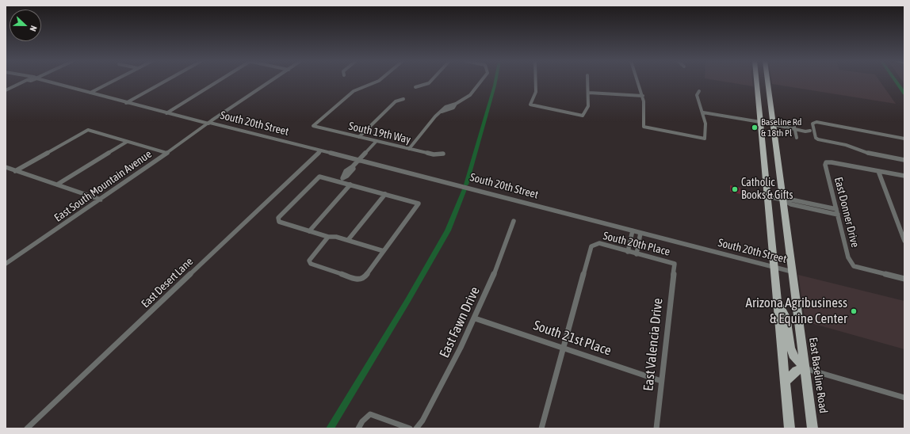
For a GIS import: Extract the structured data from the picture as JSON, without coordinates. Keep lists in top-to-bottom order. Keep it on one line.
{"streets":{"main road":["East Baseline Road"],"street":["South 20th Street","South 19th Way","East South Mountain Avenue","East Donner Drive","South 20th Place","East Desert Lane","East Fawn Drive","South 21st Place","East Valencia Drive"]},"crossings":[["South 20th Street","East South Mountain Avenue"],["South 20th Street","East Desert Lane"],["South 20th Street","East Baseline Road"],["South 20th Place","South 21st Place"],["South 20th Place","East Valencia Drive"],["East Fawn Drive","South 21st Place"],["South 21st Place","East Valencia Drive"]],"places":["Baseline Rd & 18th Pl","Catholic Books & Gifts","Arizona Agribusiness & Equine Center"],"north":"right"}
